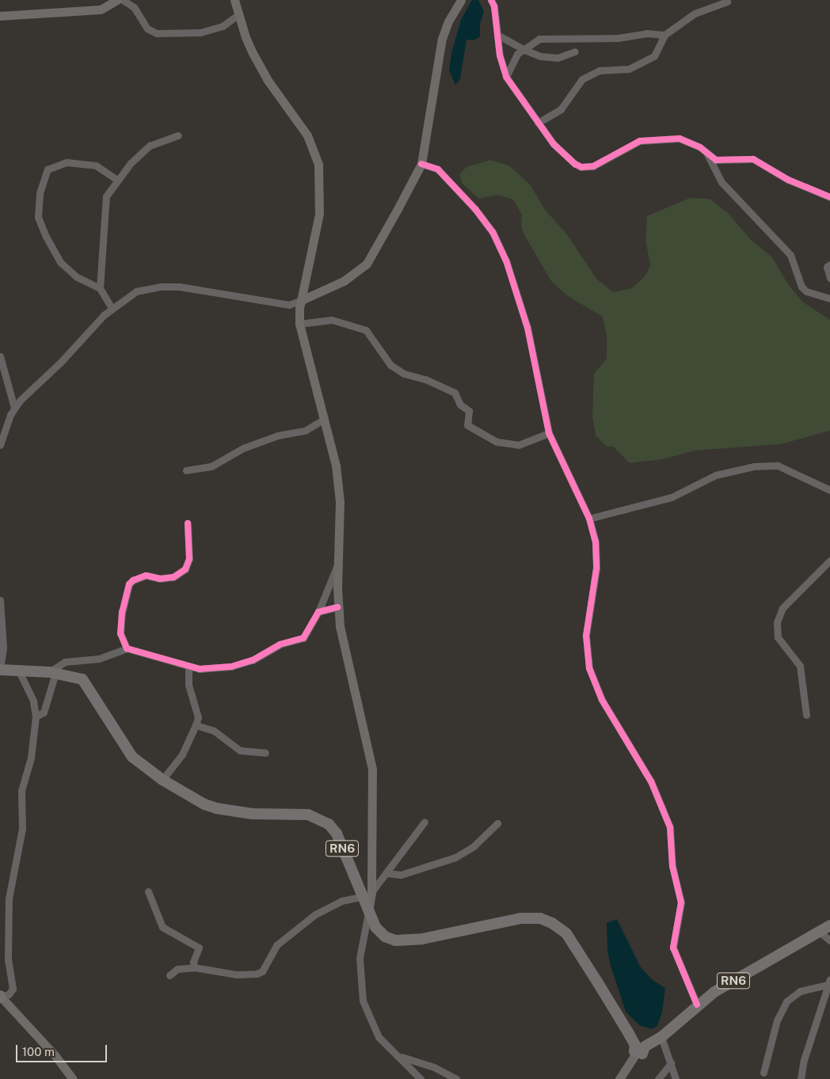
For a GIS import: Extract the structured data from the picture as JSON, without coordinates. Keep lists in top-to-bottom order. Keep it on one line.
{"streets":{"highway":["RN6"]},"scale_bar":"100 m"}
